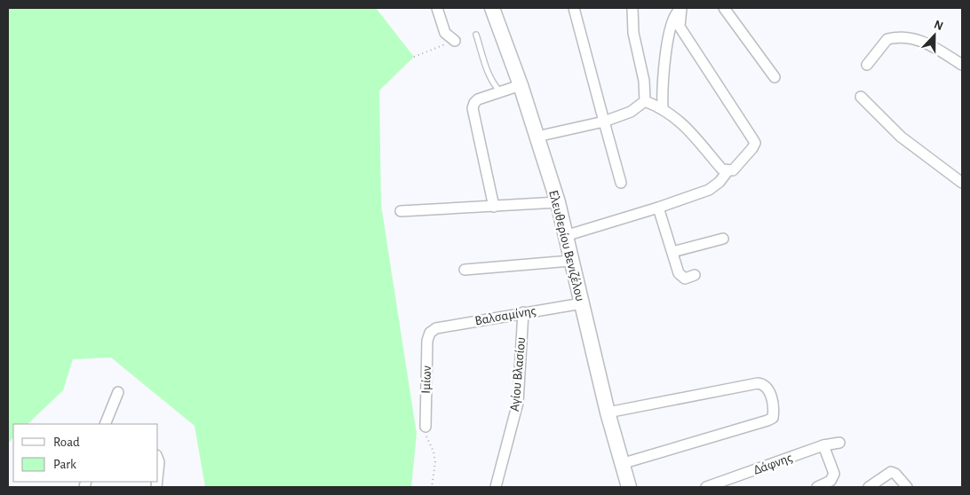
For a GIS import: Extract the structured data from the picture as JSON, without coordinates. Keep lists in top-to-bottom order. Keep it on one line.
{"streets":{"street":["Ελευθερίου Βενιζέλου","Βαλσαμίνης","Αγίου Βλασίου","Ιμίων","Δάφνης"]},"crossings":[["Ελευθερίου Βενιζέλου","Βαλσαμίνης"],["Βαλσαμίνης","Αγίου Βλασίου"],["Βαλσαμίνης","Ιμίων"]],"legend":["Road","Park"],"north":"top"}
